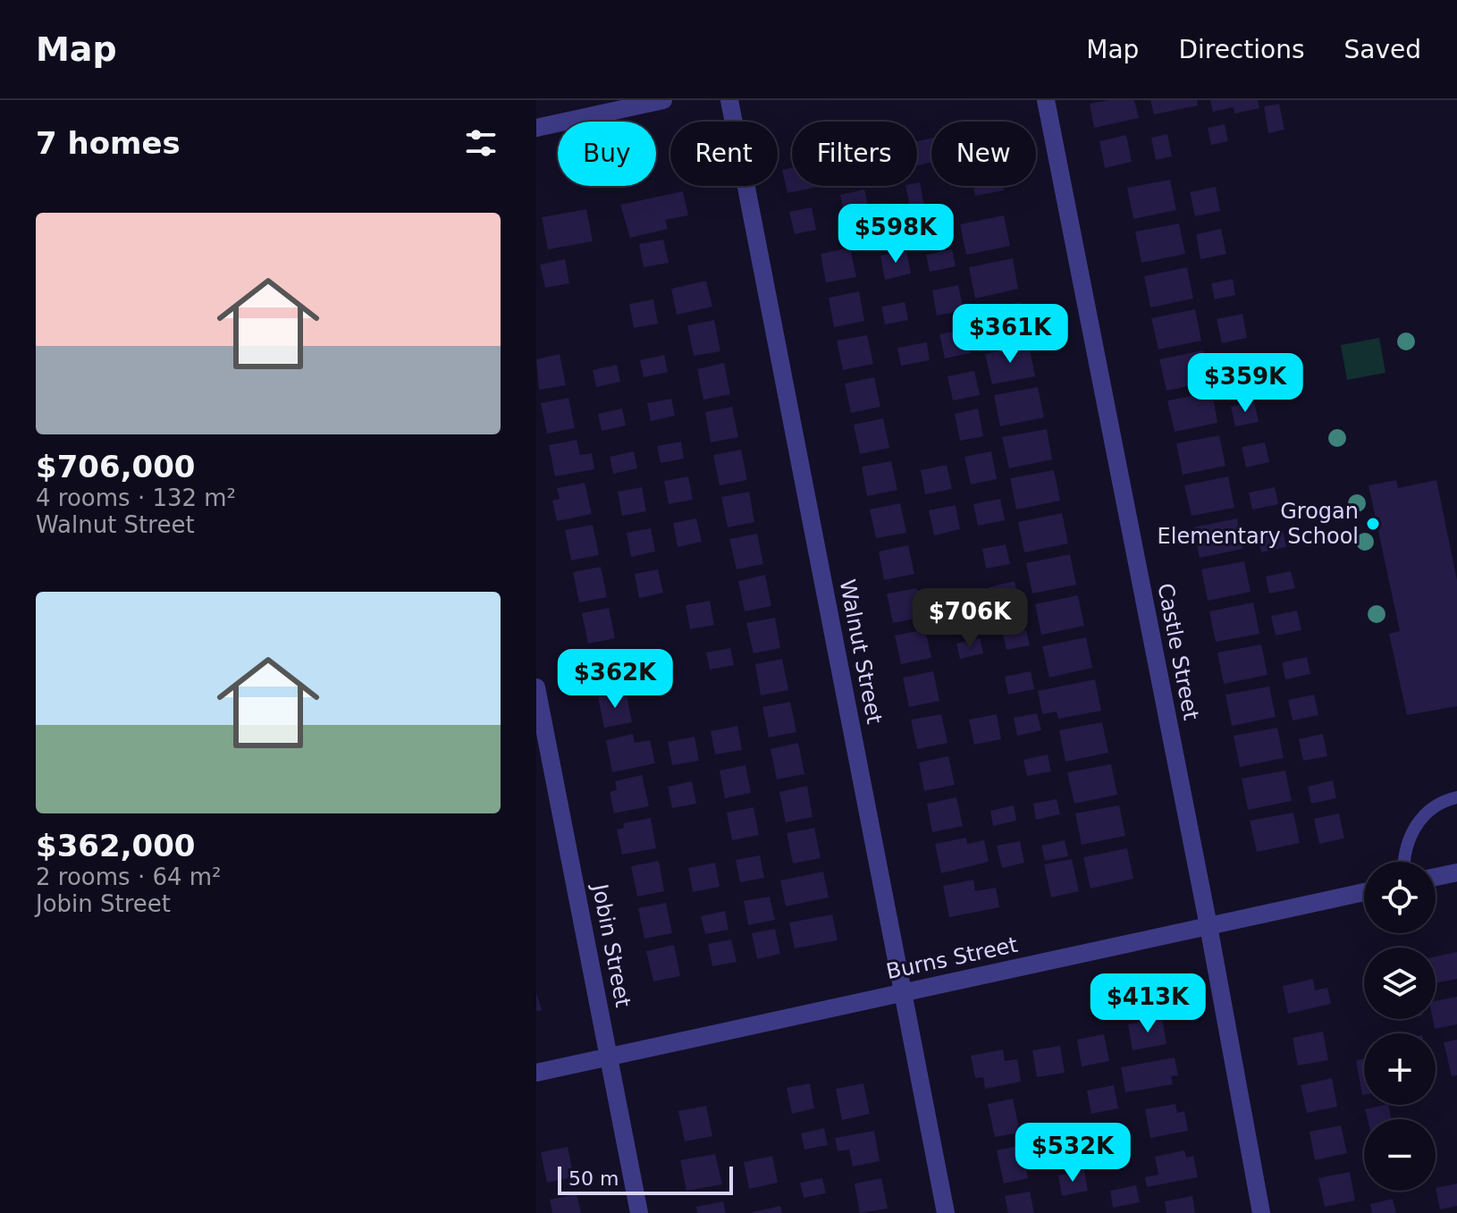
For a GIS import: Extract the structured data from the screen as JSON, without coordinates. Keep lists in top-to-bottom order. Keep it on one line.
{"streets":{"street":["Walnut Street","Castle Street","Jobin Street","Burns Street"]},"crossings":[["Walnut Street","Burns Street"],["Castle Street","Burns Street"],["Jobin Street","Burns Street"]],"places":["Grogan Elementary School"],"scale_bar":"50 m","page":{"header":"Map","nav":["Map","Directions","Saved"],"heading":"7 homes","chip":["Buy","Rent","Filters","New"],"list":[{"name":"$706,000","note":"4 rooms · 132 m² · Walnut Street"},{"name":"$362,000","note":"2 rooms · 64 m² · Jobin Street"}],"price":["$598K","$361K","$359K","$706K","$362K","$413K","$532K"],"map_buttons":["+","−"],"scale":"50 m"}}
